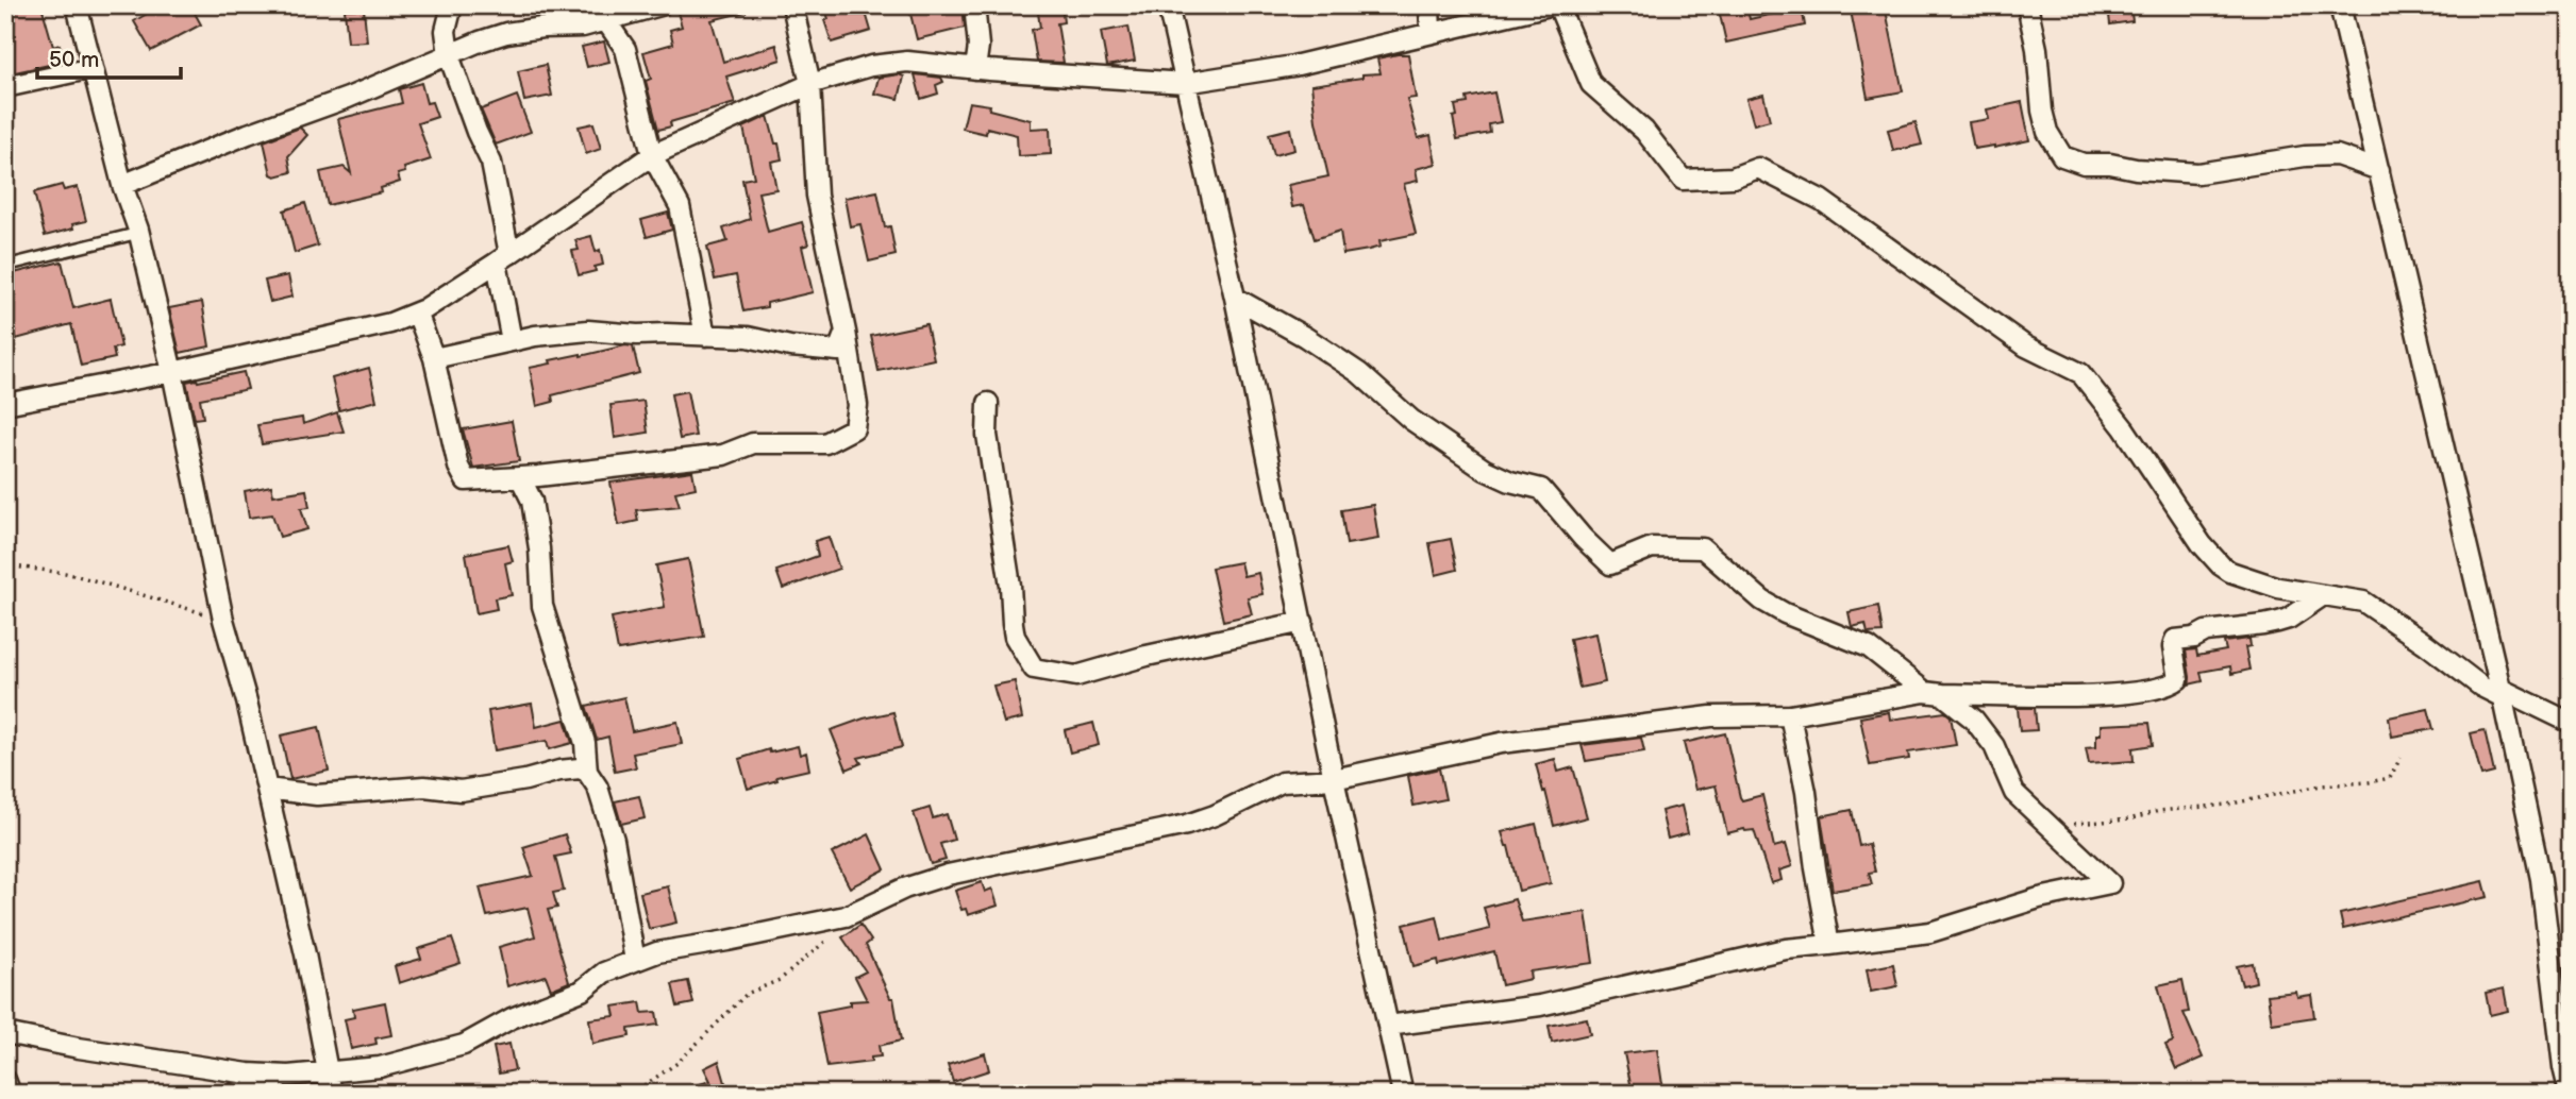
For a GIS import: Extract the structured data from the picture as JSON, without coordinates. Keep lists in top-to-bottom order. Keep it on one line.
{"scale_bar":"50 m"}
